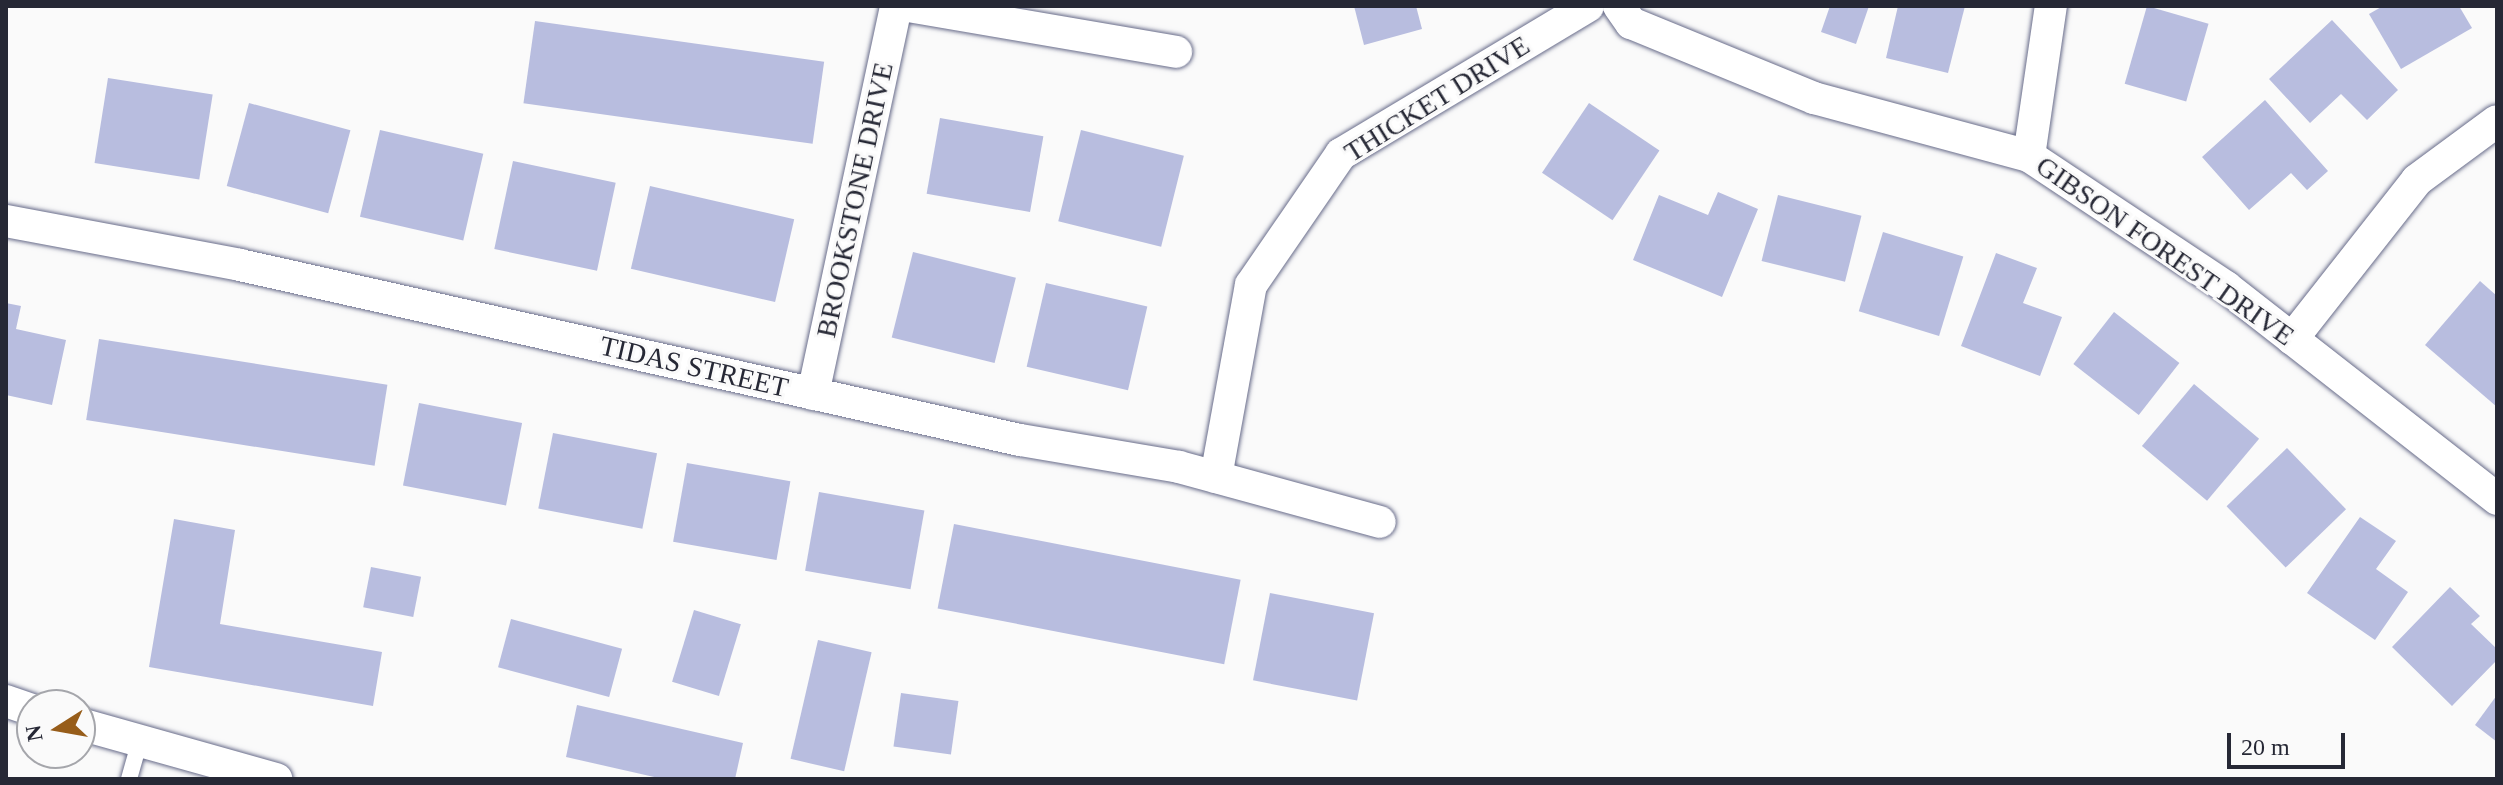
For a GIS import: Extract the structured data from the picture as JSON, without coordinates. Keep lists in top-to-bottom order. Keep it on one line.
{"streets":{"street":["THICKET DRIVE","BROOKSTONE DRIVE","GIBSON FOREST DRIVE","TIDAS STREET"]},"crossings":[["THICKET DRIVE","TIDAS STREET"],["BROOKSTONE DRIVE","TIDAS STREET"]],"scale_bar":"20 m","north":"left"}
